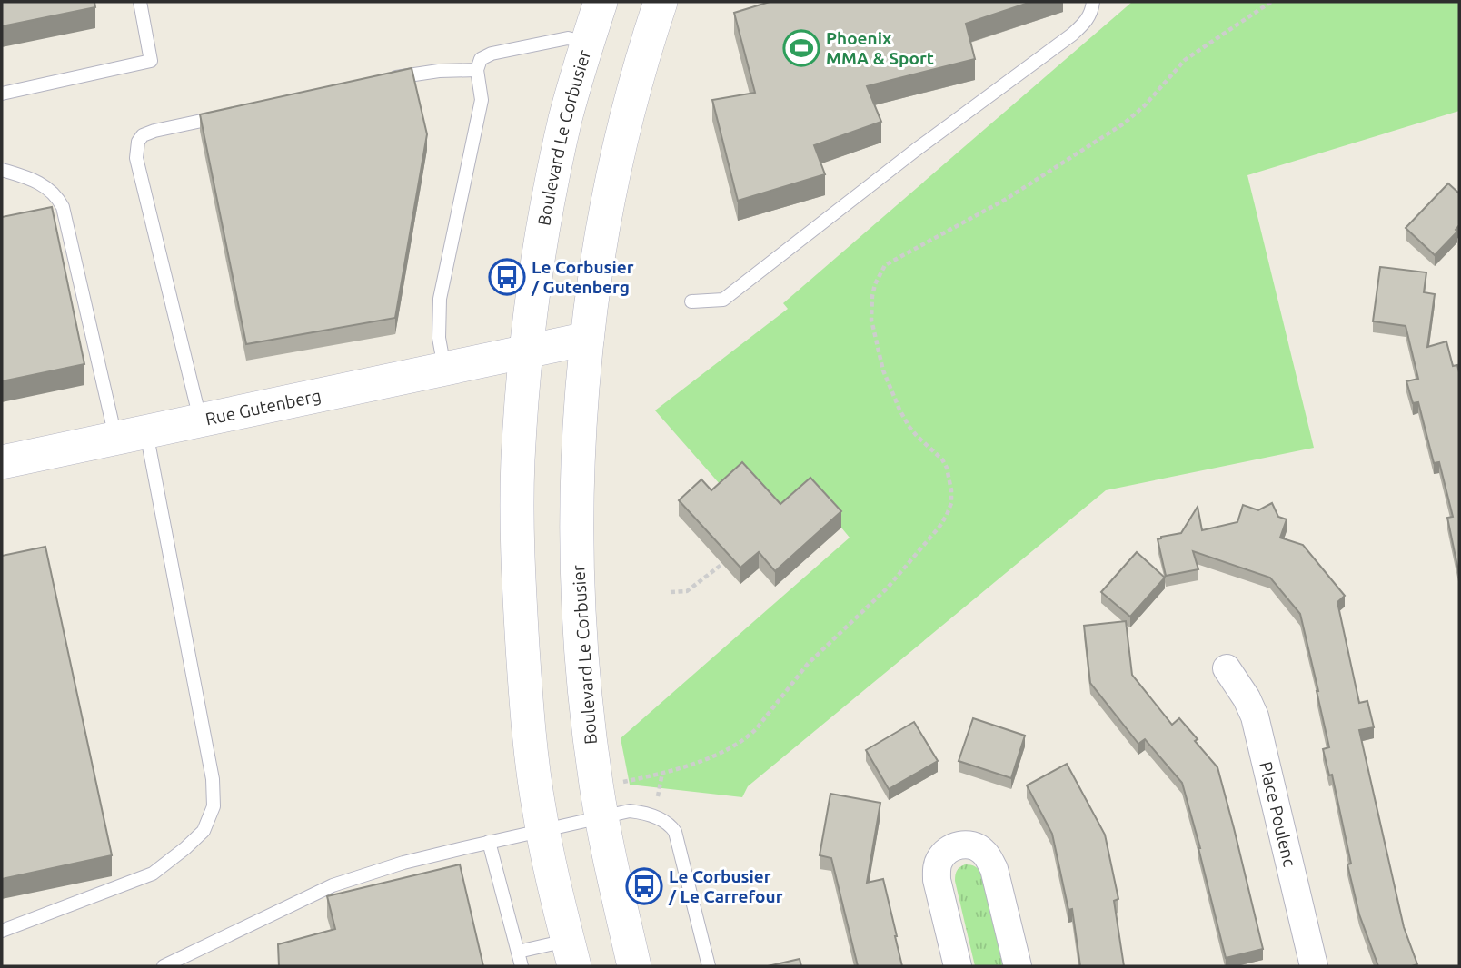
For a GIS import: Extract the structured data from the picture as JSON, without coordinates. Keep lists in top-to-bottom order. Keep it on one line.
{"streets":{"street":["Boulevard Le Corbusier","Rue Gutenberg","Place Poulenc"]},"crossings":[["Boulevard Le Corbusier","Rue Gutenberg"]],"places":{"sports":["Phoenix MMA & Sport"],"bus stop":["Le Corbusier / Gutenberg","Le Corbusier / Le Carrefour"]}}
